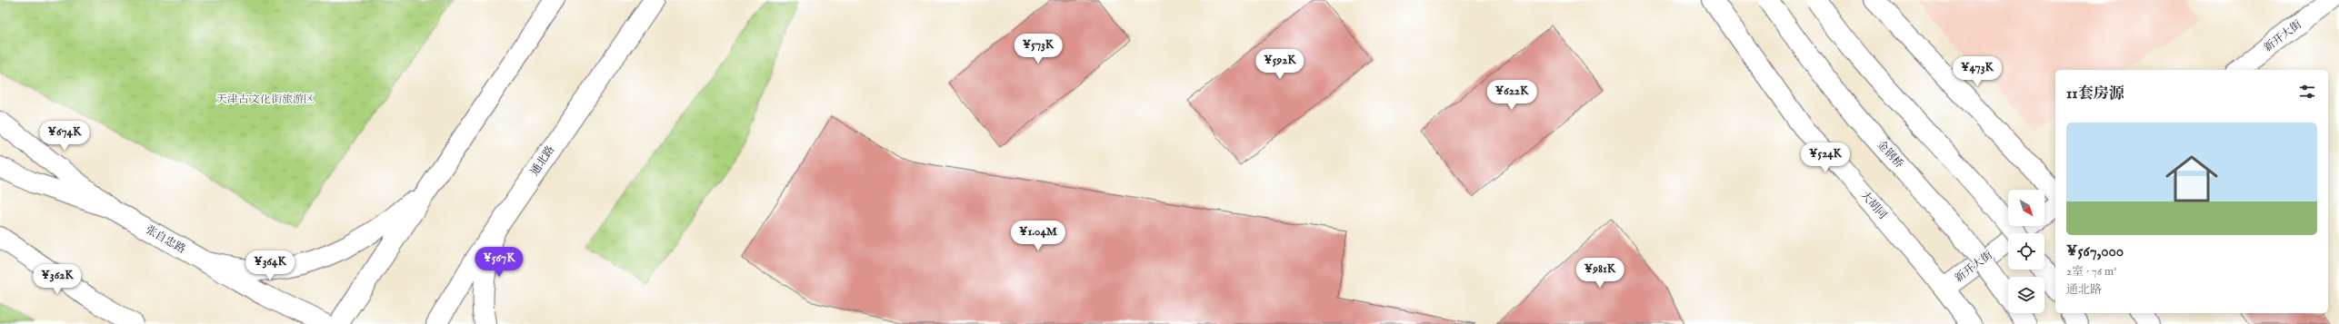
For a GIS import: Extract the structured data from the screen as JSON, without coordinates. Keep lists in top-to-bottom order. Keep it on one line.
{"streets":{"main road":["新开大街","金钢桥","通北路","大胡同","张自忠路"]},"crossings":[["新开大街","大胡同"]],"parks":["天津古文化街旅游区"],"north":"bottom right","page":{"price":["¥573K","¥592K","¥473K","¥622K","¥674K","¥524K","¥1.04M","¥567K","¥364K","¥981K","¥362K"],"heading":"11套房源","list":[{"name":"¥567,000","note":"2室 · 76 m² · 通北路"}]}}
